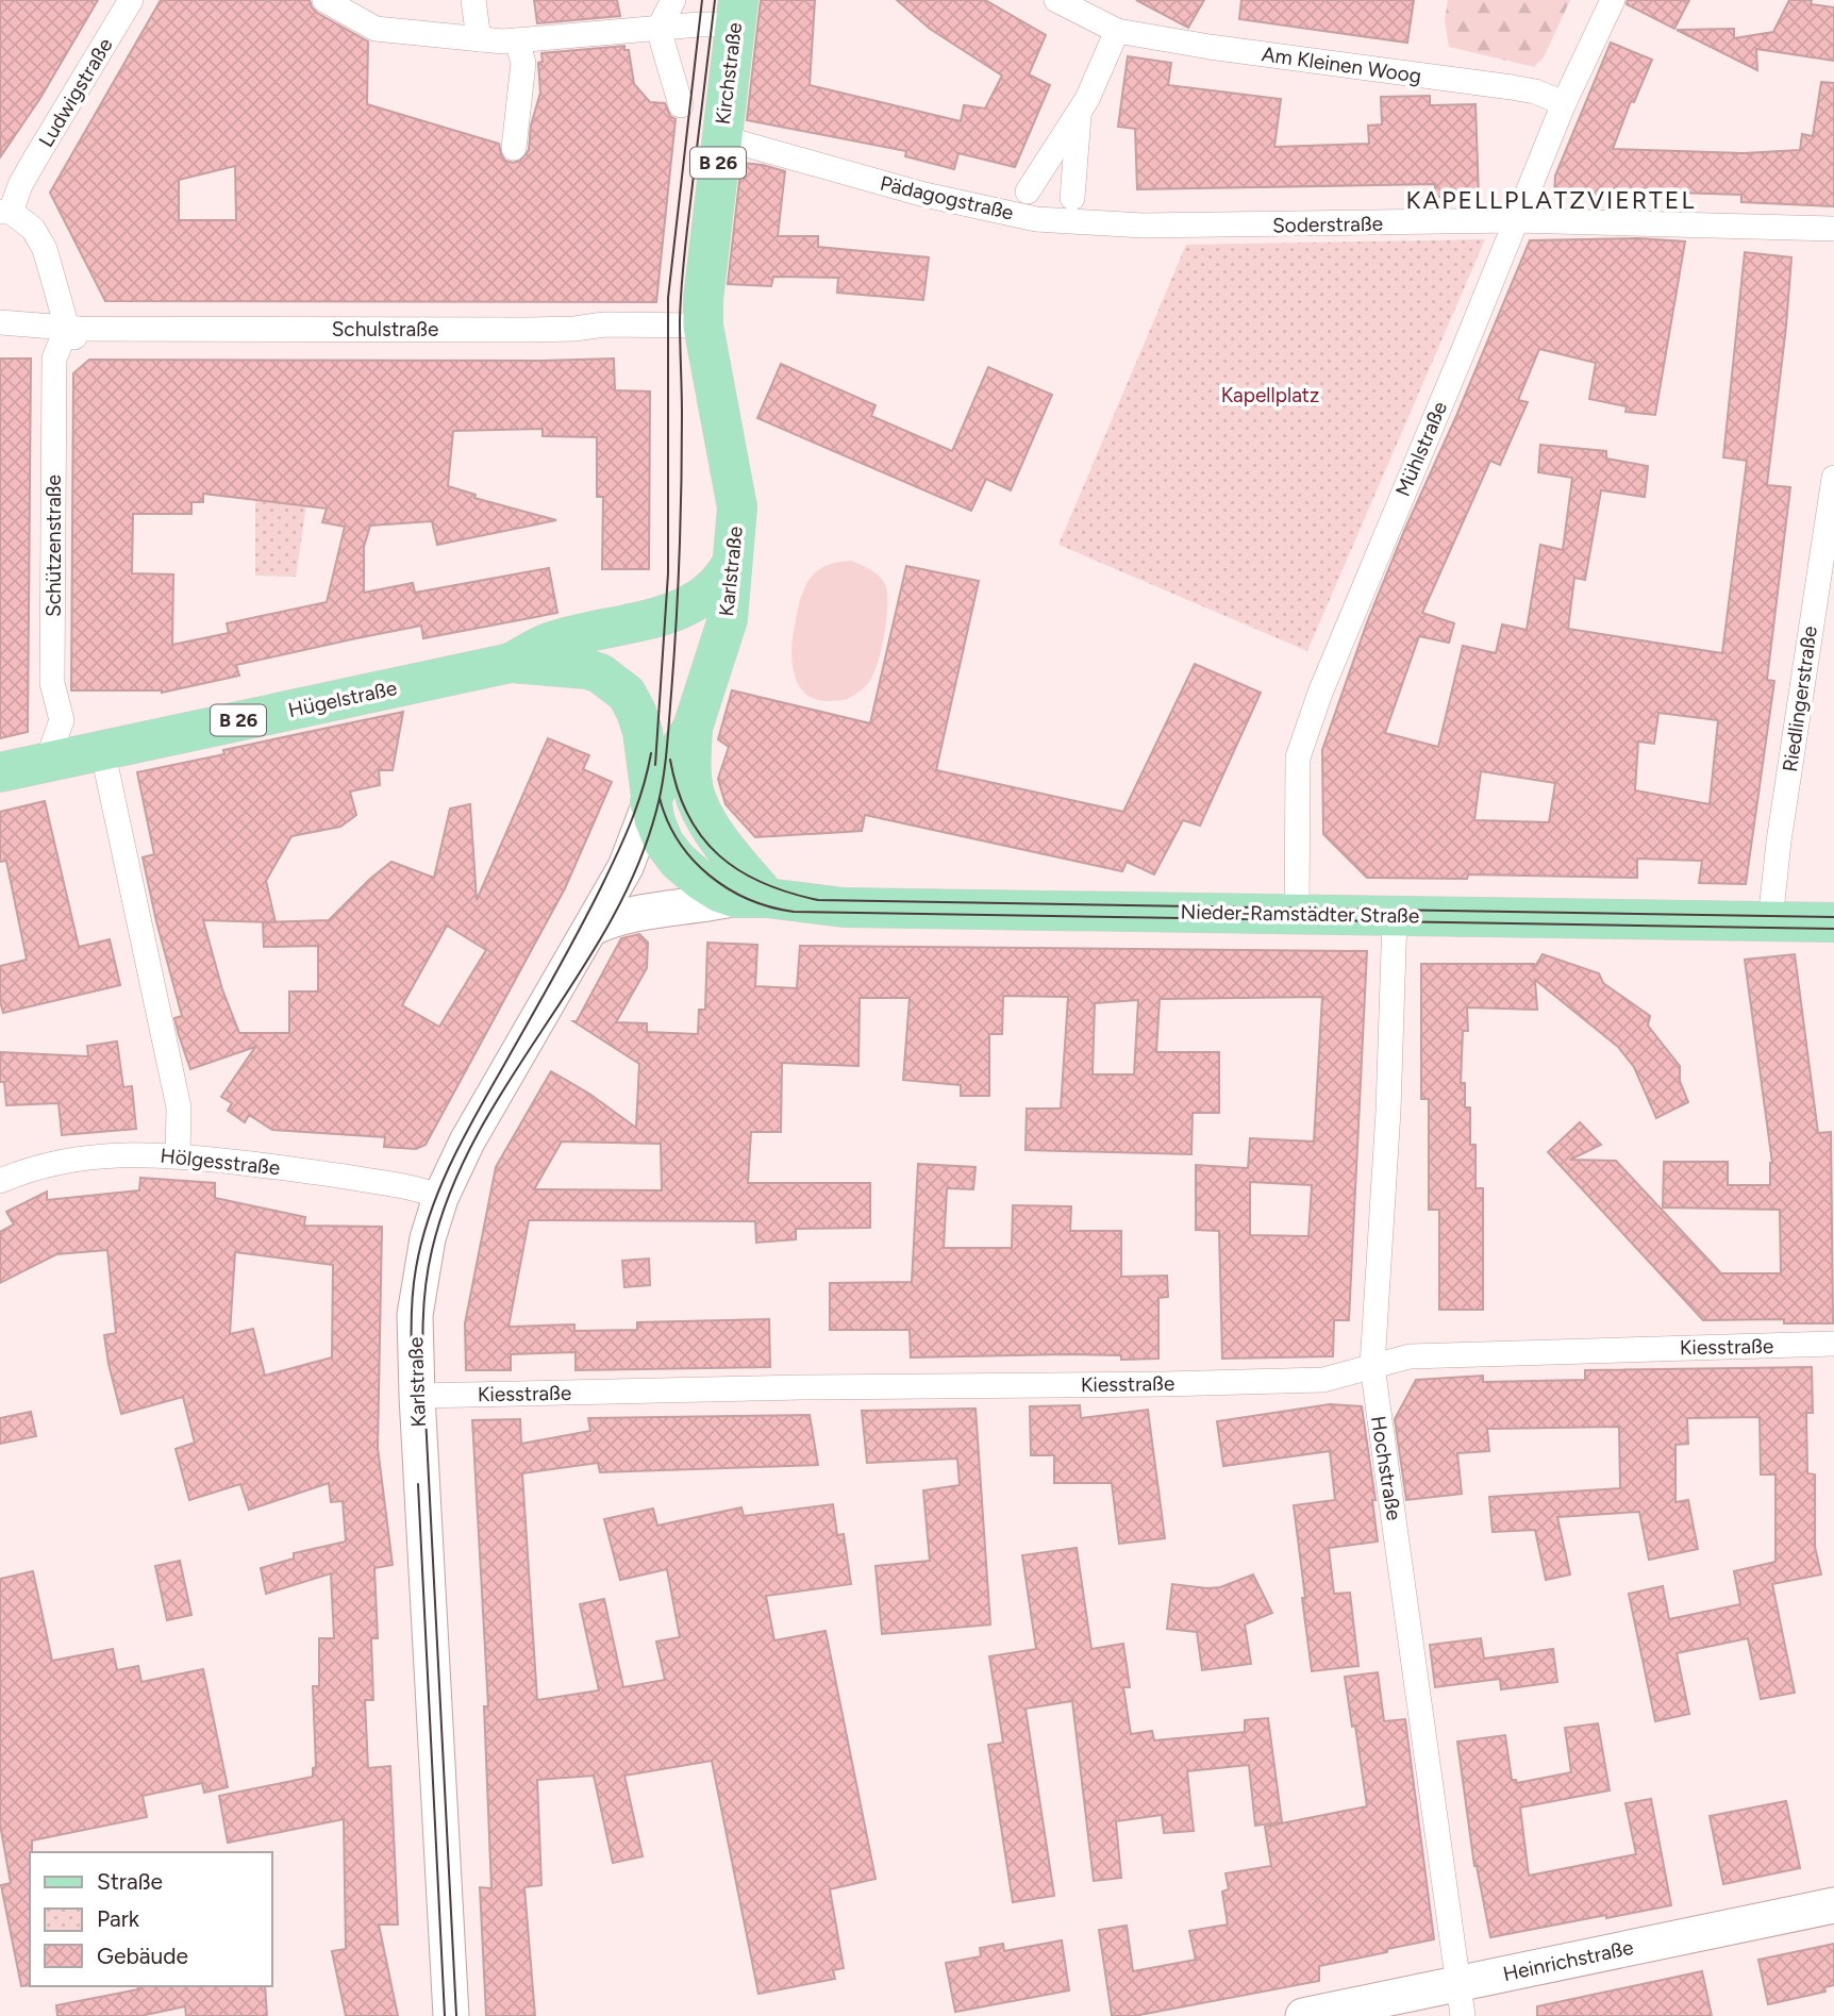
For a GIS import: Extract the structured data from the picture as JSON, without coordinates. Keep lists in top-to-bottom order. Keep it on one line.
{"streets":{"main road":["Kirchstraße","B 26","Karlstraße","Hügelstraße","Nieder-Ramstädter Straße","Heinrichstraße"],"street":["Am Kleinen Woog","Ludwigstraße","Pädagogstraße","Soderstraße","Schulstraße","Mühlstraße","Schützenstraße","Riedlingerstraße","Hölgesstraße","Kiesstraße","Hochstraße"]},"crossings":[["Am Kleinen Woog","Mühlstraße"],["Kirchstraße","Pädagogstraße"],["Kirchstraße","Schulstraße"],["Kirchstraße","Karlstraße"],["Pädagogstraße","Soderstraße"],["Soderstraße","Mühlstraße"],["Schulstraße","Schützenstraße"],["Schulstraße","Karlstraße"],["Mühlstraße","Nieder-Ramstädter Straße"],["Schützenstraße","Hügelstraße"],["Karlstraße","Hügelstraße"],["Karlstraße","Nieder-Ramstädter Straße"],["Karlstraße","Hölgesstraße"],["Karlstraße","Kiesstraße"],["Riedlingerstraße","Nieder-Ramstädter Straße"],["Nieder-Ramstädter Straße","Hochstraße"],["Kiesstraße","Hochstraße"],["Hochstraße","Heinrichstraße"]],"districts":["KAPELLPLATZVIERTEL"],"parks":["Kapellplatz"],"legend":["Straße","Park","Gebäude"]}
